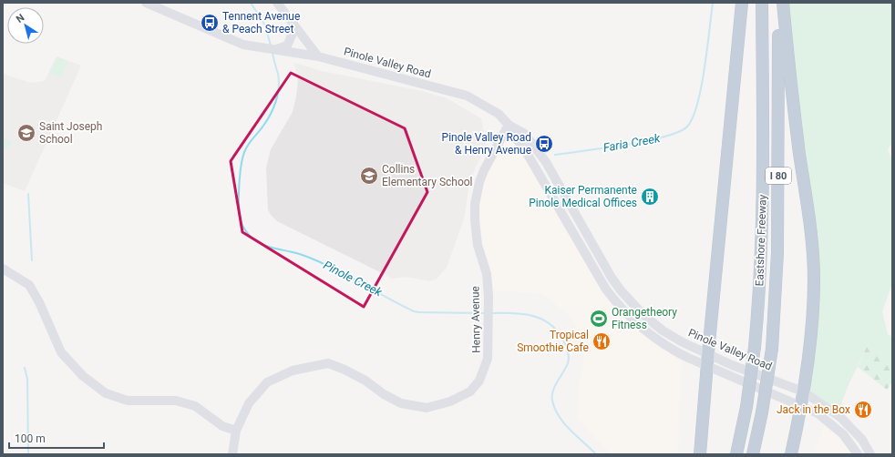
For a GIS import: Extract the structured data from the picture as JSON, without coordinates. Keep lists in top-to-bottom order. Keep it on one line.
{"streets":{"highway":["I 80","Eastshore Freeway"],"main road":["Pinole Valley Road","Henry Avenue"]},"crossings":[["Pinole Valley Road","Henry Avenue"]],"water":["Faria Creek","Pinole Creek"],"places":{"bus stop":["Tennent Avenue & Peach Street","Pinole Valley Road & Henry Avenue"],"school or university":["Saint Joseph School","Collins Elementary School"],"building":["Kaiser Permanente Pinole Medical Offices"],"sports":["Orangetheory Fitness"],"restaurant":["Tropical Smoothie Cafe","Jack in the Box"]},"scale_bar":"100 m","north":"top left"}
